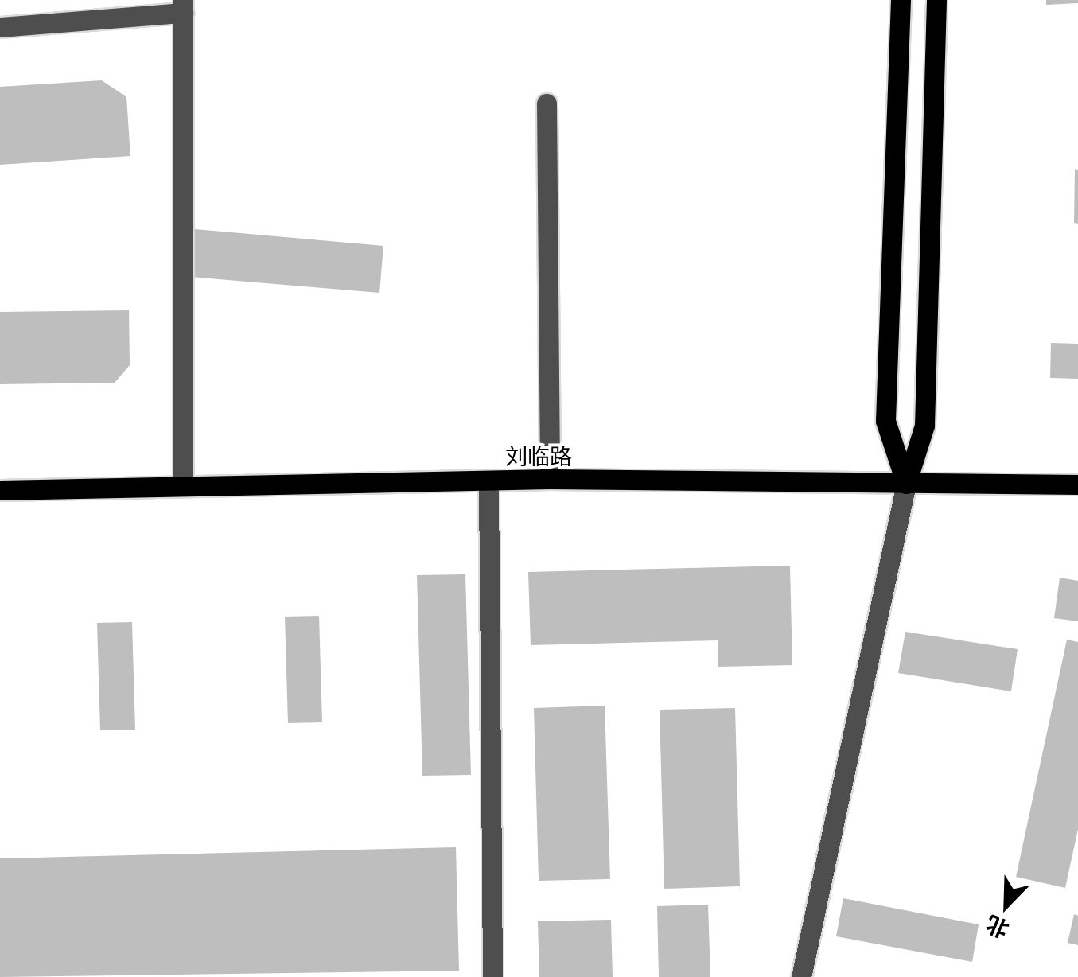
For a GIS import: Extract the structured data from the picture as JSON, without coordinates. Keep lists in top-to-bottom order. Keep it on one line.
{"streets":{"main road":["刘临路"]},"north":"bottom left"}
